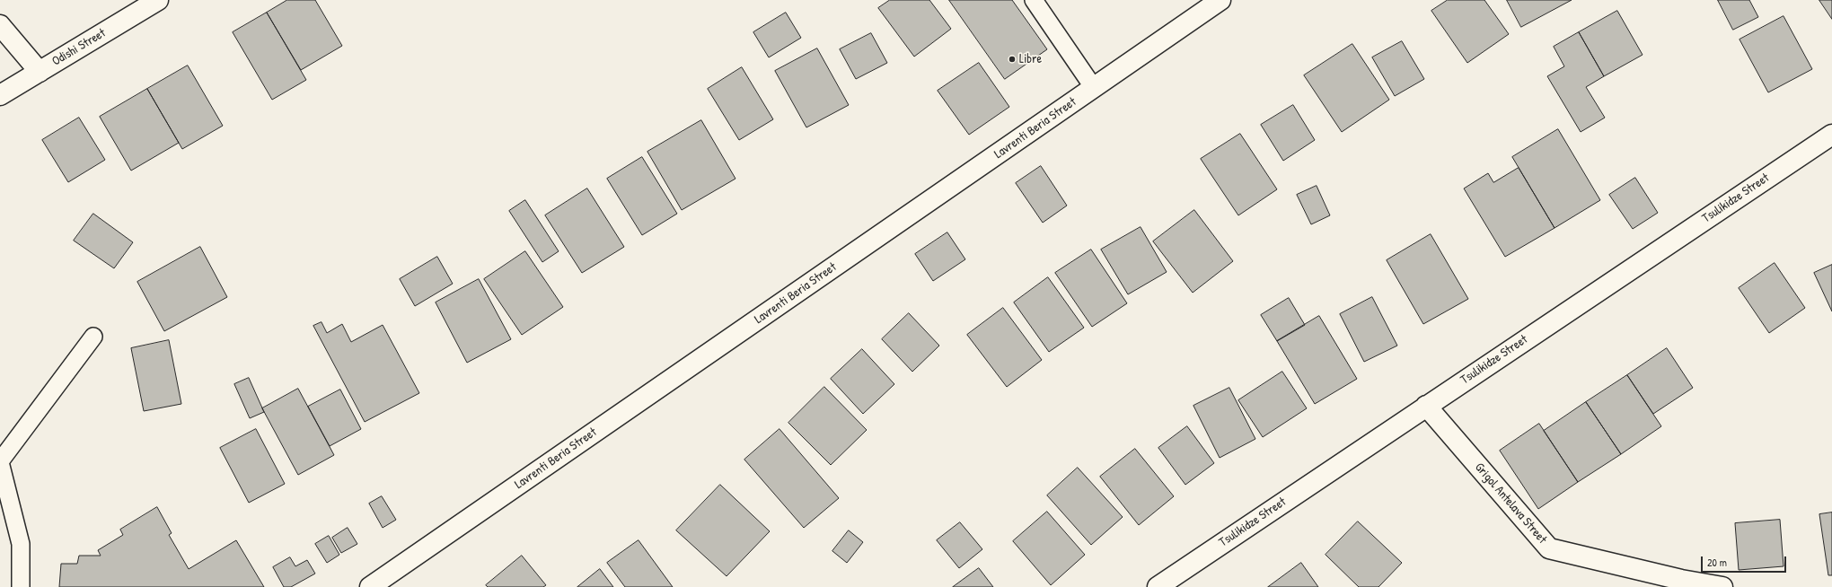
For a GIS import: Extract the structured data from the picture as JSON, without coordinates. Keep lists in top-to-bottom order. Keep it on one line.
{"streets":{"street":["Odishi Street","Lavrenti Beria Street","Tsulikidze Street","Grigol Antelava Street"]},"crossings":[["Tsulikidze Street","Grigol Antelava Street"]],"places":["Libre"],"scale_bar":"20 m"}
